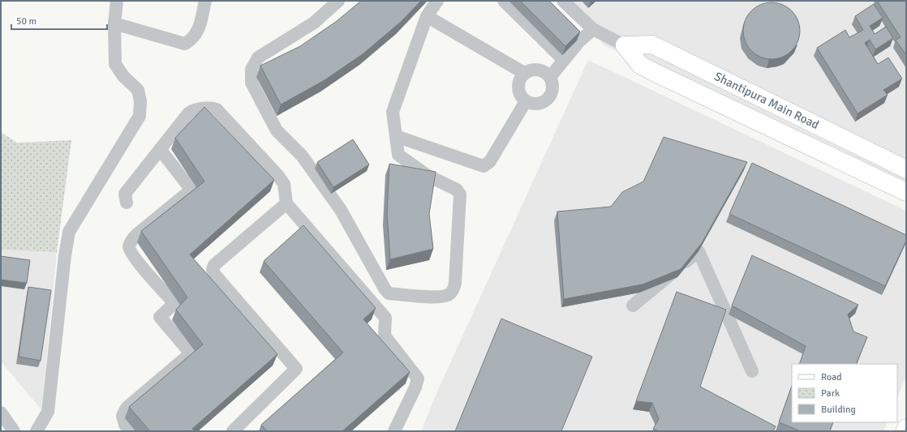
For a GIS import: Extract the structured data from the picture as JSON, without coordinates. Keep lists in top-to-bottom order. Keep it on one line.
{"streets":{"street":["Shantipura Main Road"]},"legend":["Road","Park","Building"],"scale_bar":"50 m"}
